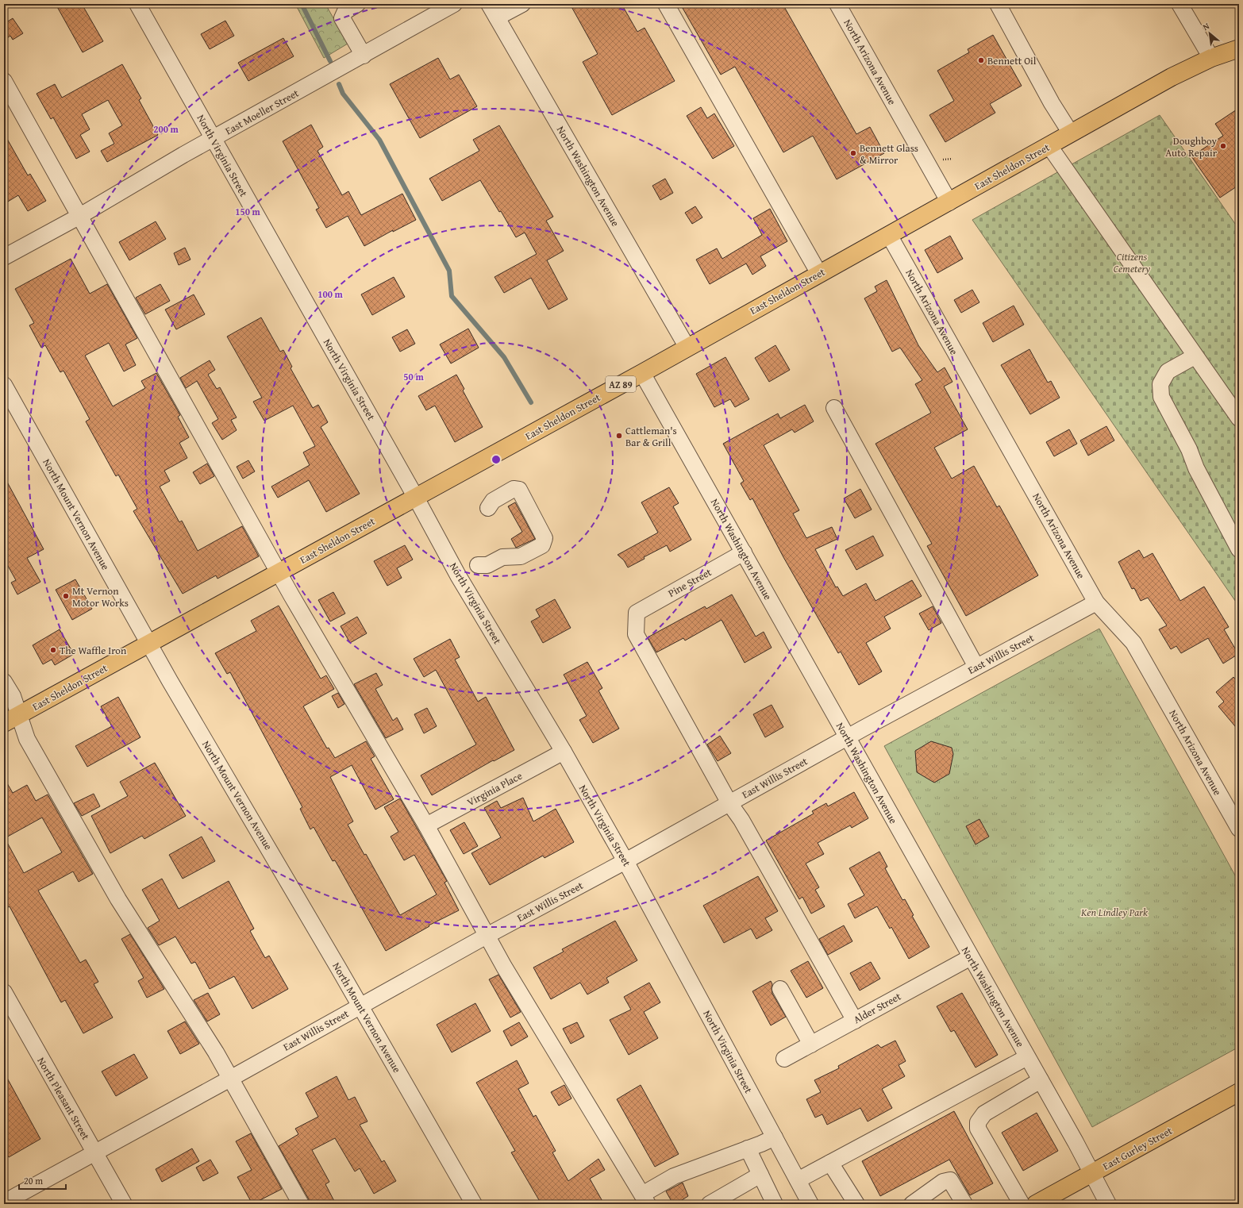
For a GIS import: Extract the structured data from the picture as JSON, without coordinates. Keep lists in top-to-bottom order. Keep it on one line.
{"streets":{"main road":["East Sheldon Street","AZ 89","East Gurley Street"],"street":["North Arizona Avenue","East Moeller Street","North Virginia Street","North Washington Avenue","North Mount Vernon Avenue","Pine Street","East Willis Street","Virginia Place","Alder Street","North Pleasant Street"]},"crossings":[["North Arizona Avenue","East Sheldon Street"],["North Arizona Avenue","East Willis Street"],["East Moeller Street","North Virginia Street"],["North Virginia Street","East Sheldon Street"],["North Virginia Street","East Willis Street"],["North Virginia Street","Virginia Place"],["East Sheldon Street","North Washington Avenue"],["East Sheldon Street","North Mount Vernon Avenue"],["North Washington Avenue","Pine Street"],["North Washington Avenue","East Willis Street"],["North Washington Avenue","Alder Street"],["North Washington Avenue","East Gurley Street"],["North Mount Vernon Avenue","East Willis Street"],["Pine Street","East Willis Street"],["East Willis Street","North Pleasant Street"]],"parks":["Citizens Cemetery","Ken Lindley Park"],"places":["Bennett Oil","Doughboy Auto Repair","Bennett Glass & Mirror","Cattleman's Bar & Grill","Mt Vernon Motor Works","The Waffle Iron"],"scale_bar":"20 m","north":"top left","rings":["200 m","150 m","100 m","50 m"]}
